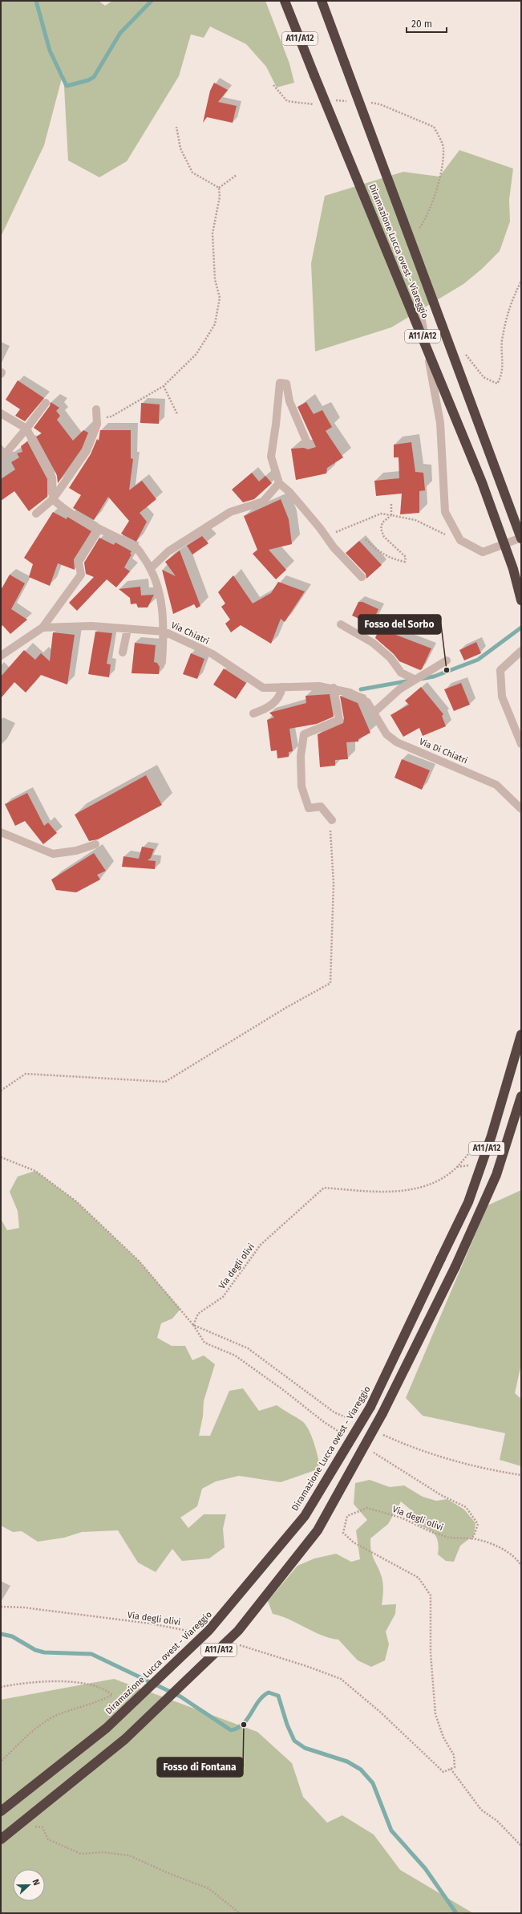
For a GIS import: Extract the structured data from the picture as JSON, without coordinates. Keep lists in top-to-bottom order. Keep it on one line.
{"streets":{"highway":["A11/A12","Diramazione Lucca ovest - Viareggio"],"street":["Via Chiatri","Via Di Chiatri"],"path":["Via degli olivi"]},"crossings":[["Via Chiatri","Via Di Chiatri"]],"places":["Fosso del Sorbo","Fosso di Fontana"],"scale_bar":"20 m","north":"right"}
